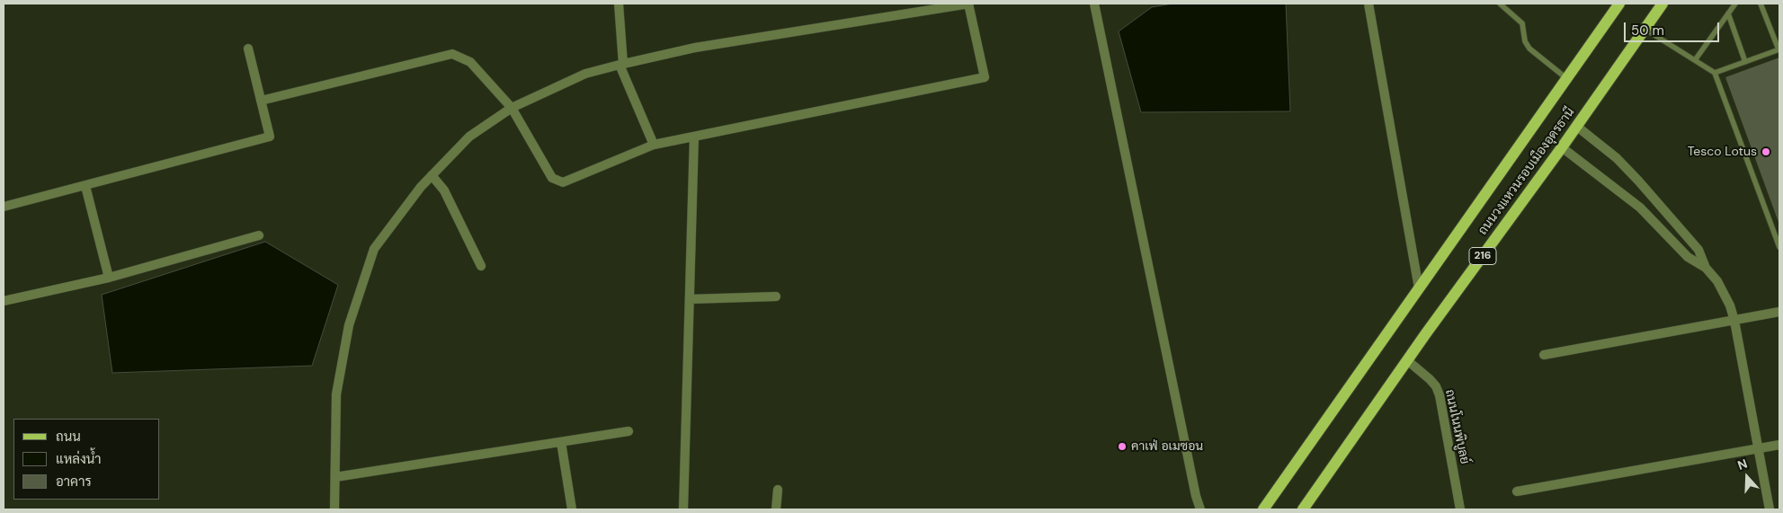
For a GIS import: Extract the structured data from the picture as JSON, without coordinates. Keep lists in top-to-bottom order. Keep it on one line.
{"streets":{"main road":["ถนนวงแหวนรอบเมืองอุดรธานี","216"],"street":["ถนนโนนพิบูลย์"]},"crossings":[["ถนนวงแหวนรอบเมืองอุดรธานี","ถนนโนนพิบูลย์"]],"places":["Tesco Lotus","คาเฟ่ อเมซอน"],"legend":["ถนน","แหล่งน้ำ","อาคาร"],"scale_bar":"50 m","north":"top"}
